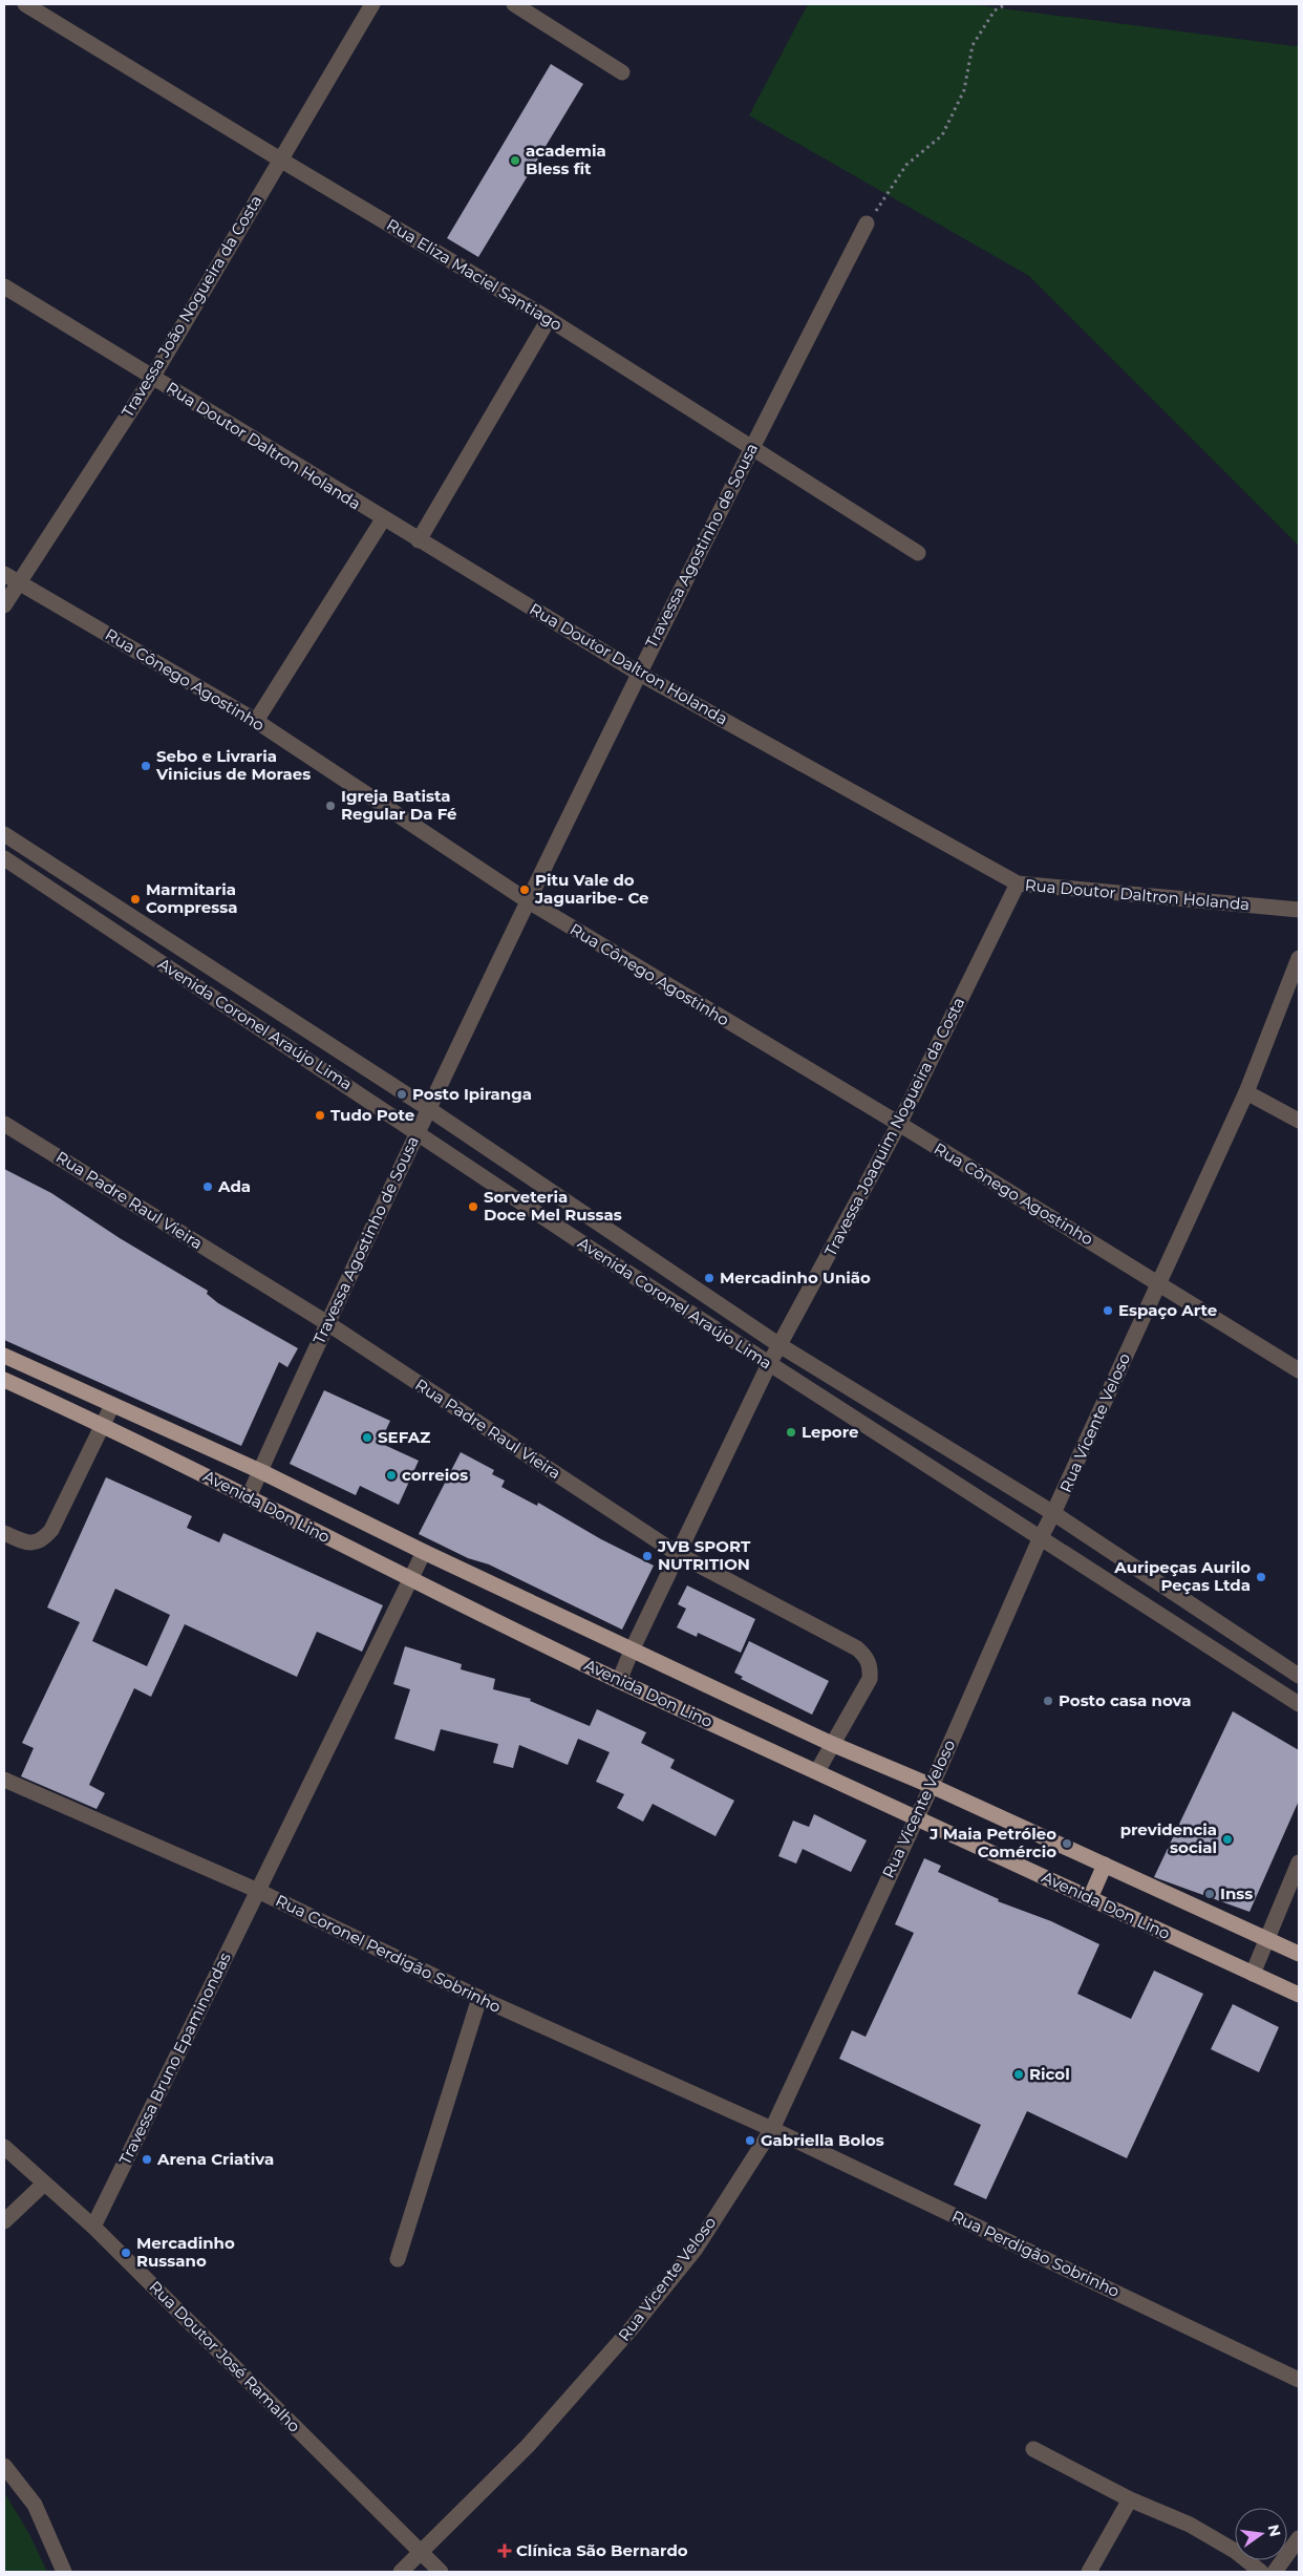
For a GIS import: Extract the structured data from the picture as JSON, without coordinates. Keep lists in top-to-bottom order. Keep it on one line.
{"streets":{"main road":["Avenida Don Lino"],"street":["Rua Eliza Maciel Santiago","Travessa João Nogueira da Costa","Rua Doutor Daltron Holanda","Travessa Agostinho de Sousa","Rua Cônego Agostinho","Avenida Coronel Araújo Lima","Travessa Joaquim Nogueira da Costa","Rua Padre Raul Vieira","Rua Vicente Veloso","Rua Coronel Perdigão Sobrinho","Travessa Bruno Epaminondas","Rua Perdigão Sobrinho","Rua Doutor José Ramalho"]},"crossings":[["Rua Eliza Maciel Santiago","Travessa João Nogueira da Costa"],["Rua Eliza Maciel Santiago","Travessa Agostinho de Sousa"],["Travessa João Nogueira da Costa","Rua Doutor Daltron Holanda"],["Travessa João Nogueira da Costa","Rua Cônego Agostinho"],["Rua Doutor Daltron Holanda","Travessa Agostinho de Sousa"],["Rua Doutor Daltron Holanda","Travessa Joaquim Nogueira da Costa"],["Travessa Agostinho de Sousa","Rua Cônego Agostinho"],["Travessa Agostinho de Sousa","Avenida Coronel Araújo Lima"],["Travessa Agostinho de Sousa","Rua Padre Raul Vieira"],["Travessa Agostinho de Sousa","Avenida Don Lino"],["Rua Cônego Agostinho","Travessa Joaquim Nogueira da Costa"],["Rua Cônego Agostinho","Rua Vicente Veloso"],["Avenida Coronel Araújo Lima","Travessa Joaquim Nogueira da Costa"],["Avenida Coronel Araújo Lima","Rua Vicente Veloso"],["Travessa Joaquim Nogueira da Costa","Rua Padre Raul Vieira"],["Travessa Joaquim Nogueira da Costa","Avenida Don Lino"],["Rua Padre Raul Vieira","Avenida Don Lino"],["Rua Vicente Veloso","Avenida Don Lino"],["Rua Vicente Veloso","Rua Coronel Perdigão Sobrinho"],["Rua Vicente Veloso","Rua Perdigão Sobrinho"],["Rua Vicente Veloso","Rua Doutor José Ramalho"],["Avenida Don Lino","Travessa Bruno Epaminondas"],["Rua Coronel Perdigão Sobrinho","Travessa Bruno Epaminondas"],["Rua Coronel Perdigão Sobrinho","Rua Perdigão Sobrinho"],["Travessa Bruno Epaminondas","Rua Doutor José Ramalho"]],"places":{"other":["academia Bless fit","Sebo e Livraria Vinicius de Moraes","Igreja Batista Regular Da Fé","Pitu Vale do Jaguaribe- Ce","Marmitaria Compressa","Posto Ipiranga","Tudo Pote","Ada","Sorveteria Doce Mel Russas","Mercadinho União","Espaço Arte","Lepore","SEFAZ","correios","JVB SPORT NUTRITION","Auripeças Aurilo Peças Ltda","Posto casa nova","previdencia social","J Maia Petróleo Comércio","Inss","Ricol","Gabriella Bolos","Arena Criativa","Mercadinho Russano"],"health":["Clínica São Bernardo"]},"north":"right"}
